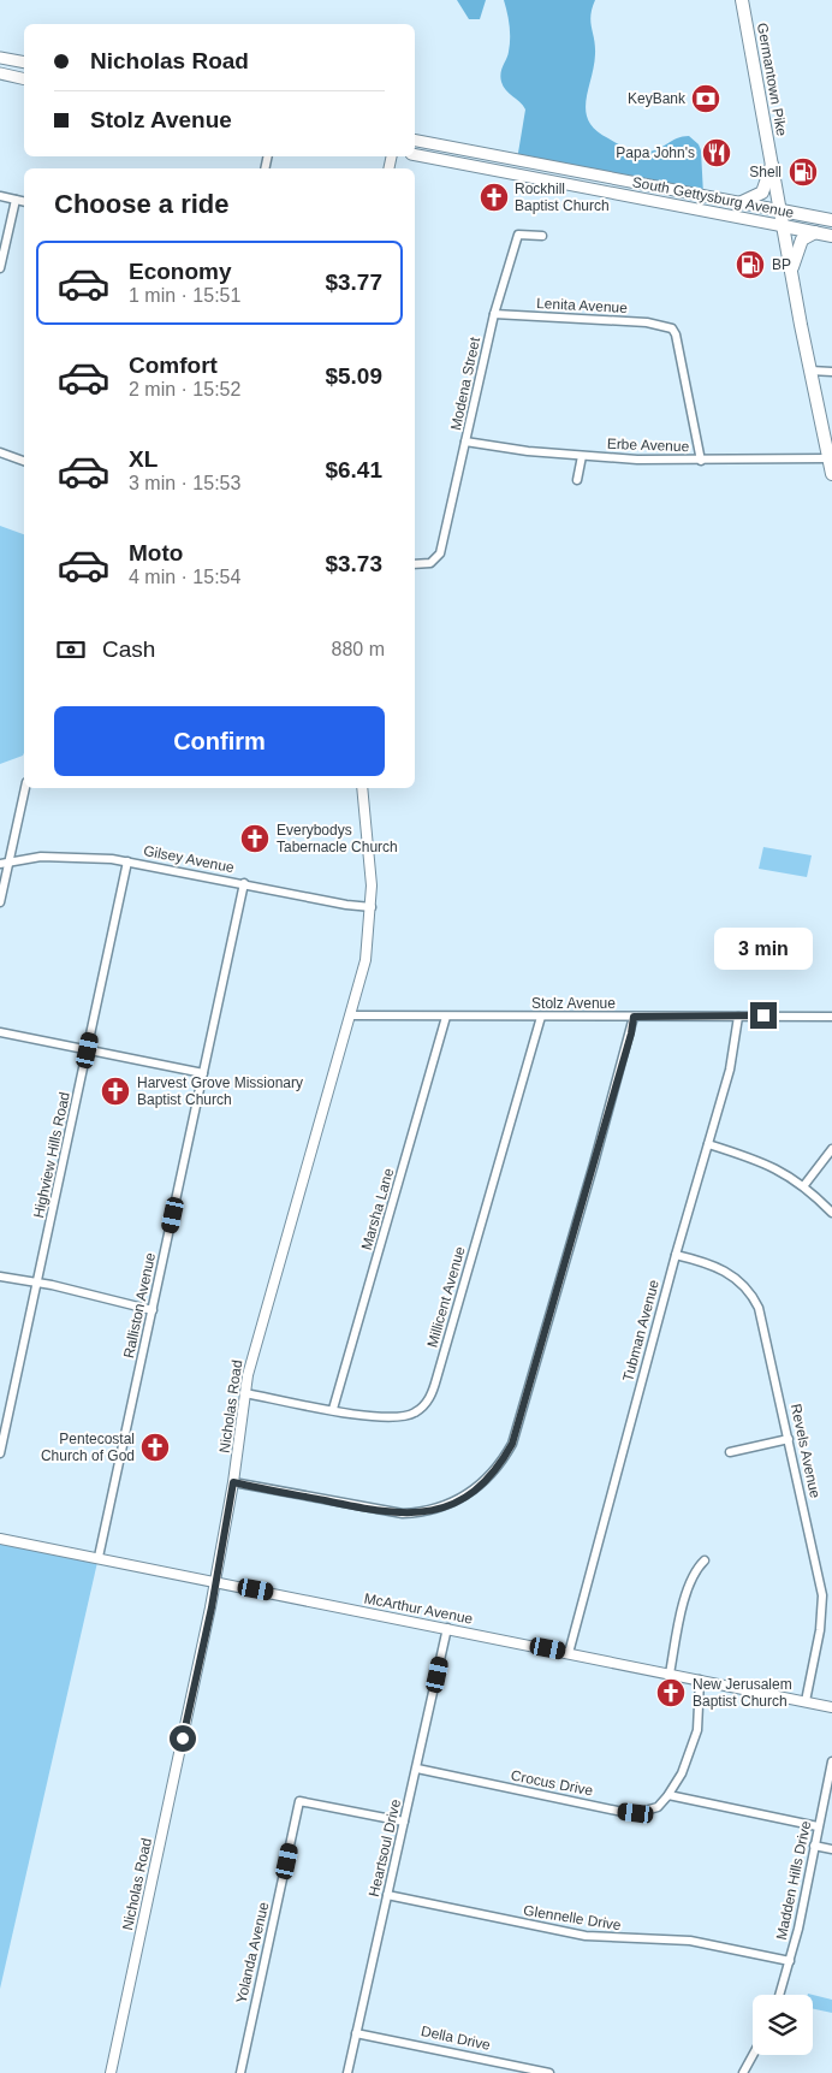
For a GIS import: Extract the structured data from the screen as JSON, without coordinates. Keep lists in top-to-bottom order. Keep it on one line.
{"streets":{"main road":["Germantown Pike","South Gettysburg Avenue"],"street":["Lenita Avenue","Modena Street","Erbe Avenue","Gilsey Avenue","Stolz Avenue","Highview Hills Road","Marsha Lane","Millicent Avenue","Ralliston Avenue","Tubman Avenue","Nicholas Road","Revels Avenue","McArthur Avenue","Crocus Drive","Heartsoul Drive","Madden Hills Drive","Glennelle Drive","Yolanda Avenue","Della Drive"]},"crossings":[["Germantown Pike","South Gettysburg Avenue"],["Germantown Pike","Erbe Avenue"],["Lenita Avenue","Modena Street"],["Lenita Avenue","Erbe Avenue"],["Modena Street","Erbe Avenue"],["Gilsey Avenue","Highview Hills Road"],["Gilsey Avenue","Ralliston Avenue"],["Gilsey Avenue","Nicholas Road"],["Stolz Avenue","Marsha Lane"],["Stolz Avenue","Millicent Avenue"],["Stolz Avenue","Tubman Avenue"],["Stolz Avenue","Nicholas Road"],["Marsha Lane","Millicent Avenue"],["Millicent Avenue","Nicholas Road"],["Ralliston Avenue","McArthur Avenue"],["Tubman Avenue","Revels Avenue"],["Tubman Avenue","McArthur Avenue"],["Nicholas Road","McArthur Avenue"],["Revels Avenue","McArthur Avenue"],["McArthur Avenue","Heartsoul Drive"],["Crocus Drive","Heartsoul Drive"],["Heartsoul Drive","Glennelle Drive"],["Heartsoul Drive","Yolanda Avenue"],["Heartsoul Drive","Della Drive"],["Madden Hills Drive","Glennelle Drive"]],"places":{"bank":["KeyBank"],"restaurant":["Papa John's"],"fuel station":["Shell","BP"],"church":["Rockhill Baptist Church","Everybodys Tabernacle Church","Harvest Grove Missionary Baptist Church","Pentecostal Church of God","New Jerusalem Baptist Church"]},"page":{"banner":["Nicholas Road","Stolz Avenue"],"heading":"Choose a ride","list":[{"name":"Economy","note":"1 min · 15:51","value":"$3.77"},{"name":"Comfort","note":"2 min · 15:52","value":"$5.09"},{"name":"XL","note":"3 min · 15:53","value":"$6.41"},{"name":"Moto","note":"4 min · 15:54","value":"$3.73"}],"pay":["Cash","880 m"],"buttons":"Confirm","bubble":"3 min"}}
